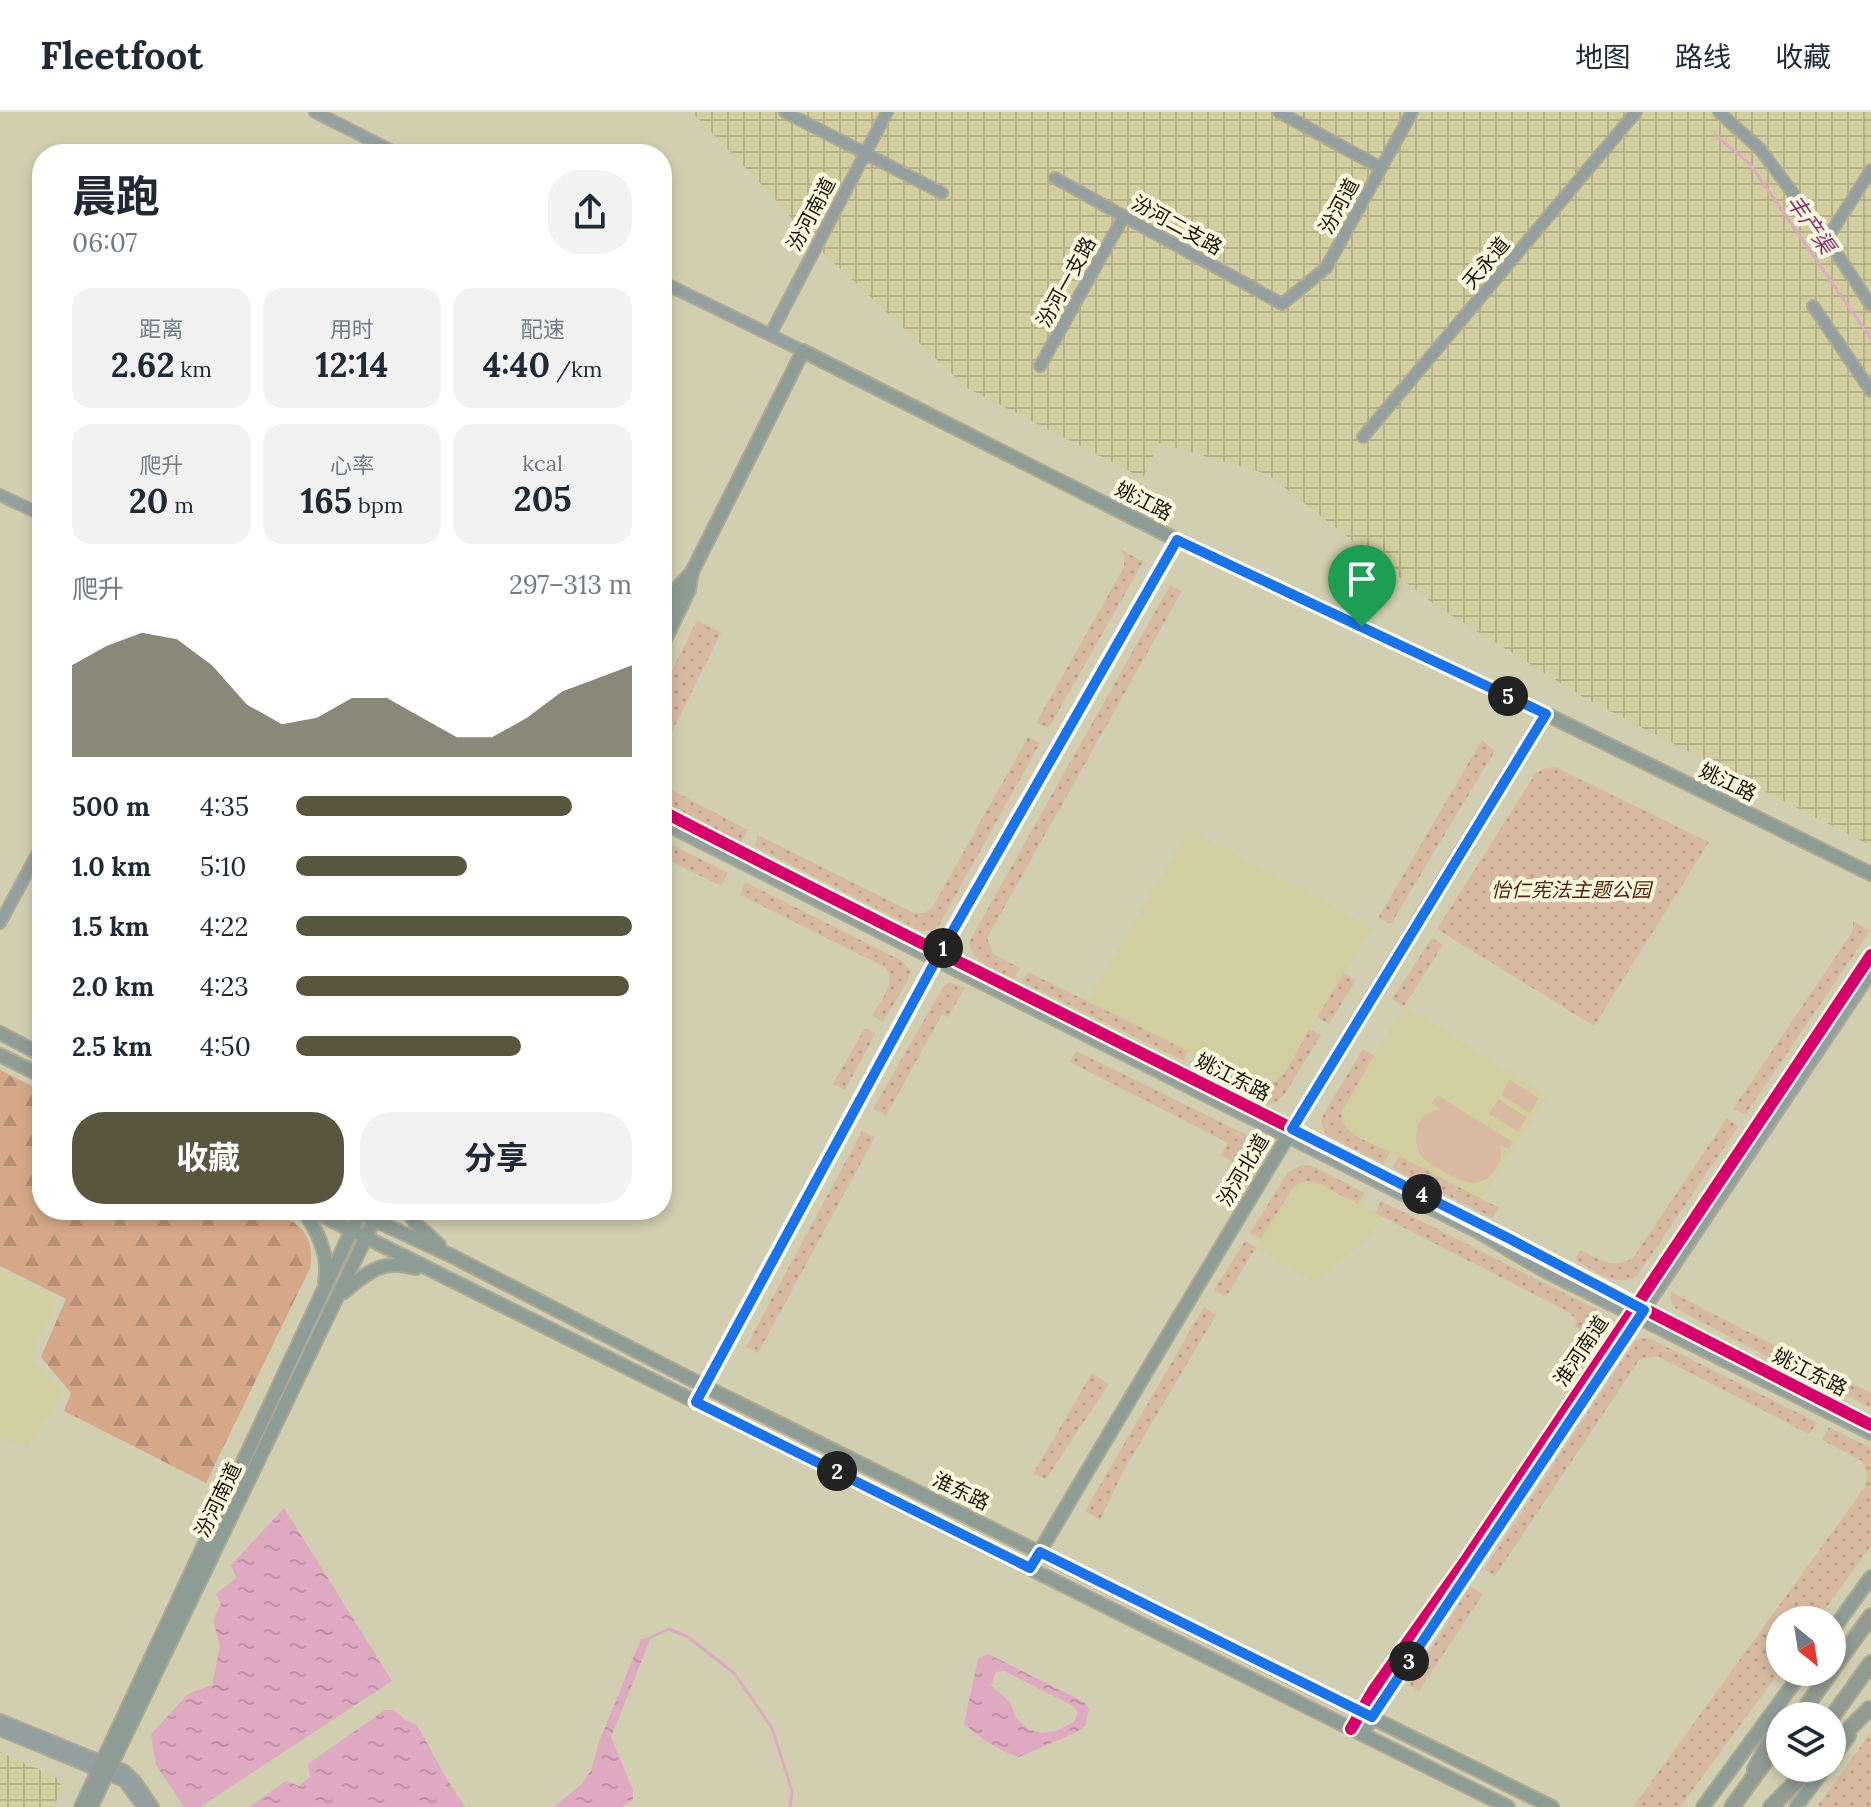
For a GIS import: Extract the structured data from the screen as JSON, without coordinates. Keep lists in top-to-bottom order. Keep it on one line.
{"streets":{"main road":["汾河南道","姚江路","汾河北道","淮东路"],"street":["汾河道","汾河二支路","天永道","汾河一支路","姚江东路","淮河南道"]},"crossings":[["汾河道","汾河二支路"],["汾河南道","姚江路"],["汾河南道","淮东路"],["汾河二支路","汾河一支路"],["姚江路","汾河北道"],["姚江东路","汾河北道"],["姚江东路","淮河南道"],["汾河北道","淮东路"],["淮河南道","淮东路"]],"water":["丰产渠"],"parks":["怡仁宪法主题公园"],"north":"bottom right","page":{"header":"Fleetfoot","nav":["地图","路线","收藏"],"heading":["晨跑","06:07"],"stats":[["距离","2.62 km"],["用时","12:14"],["配速","4:40 /km"],["爬升","20 m"],["心率","165 bpm"],["kcal","205"]],"chart":["爬升","297–313 m"],"pins":["5","1","4","2","3"],"list":[{"name":"500 m","note":"4:35"},{"name":"1.0 km","note":"5:10"},{"name":"1.5 km","note":"4:22"},{"name":"2.0 km","note":"4:23"},{"name":"2.5 km","note":"4:50"}],"buttons":["收藏","分享"]}}
